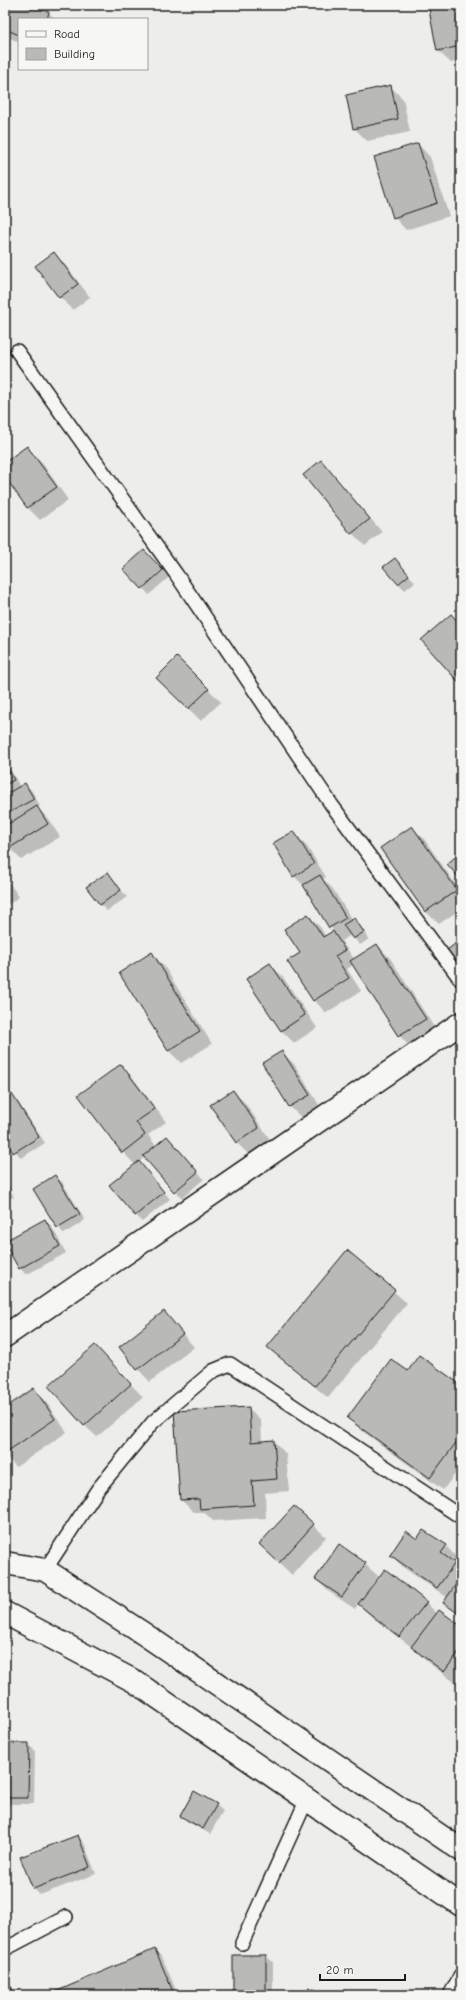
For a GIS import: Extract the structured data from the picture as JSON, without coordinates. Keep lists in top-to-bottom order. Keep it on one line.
{"legend":["Road","Building"],"scale_bar":"20 m"}
